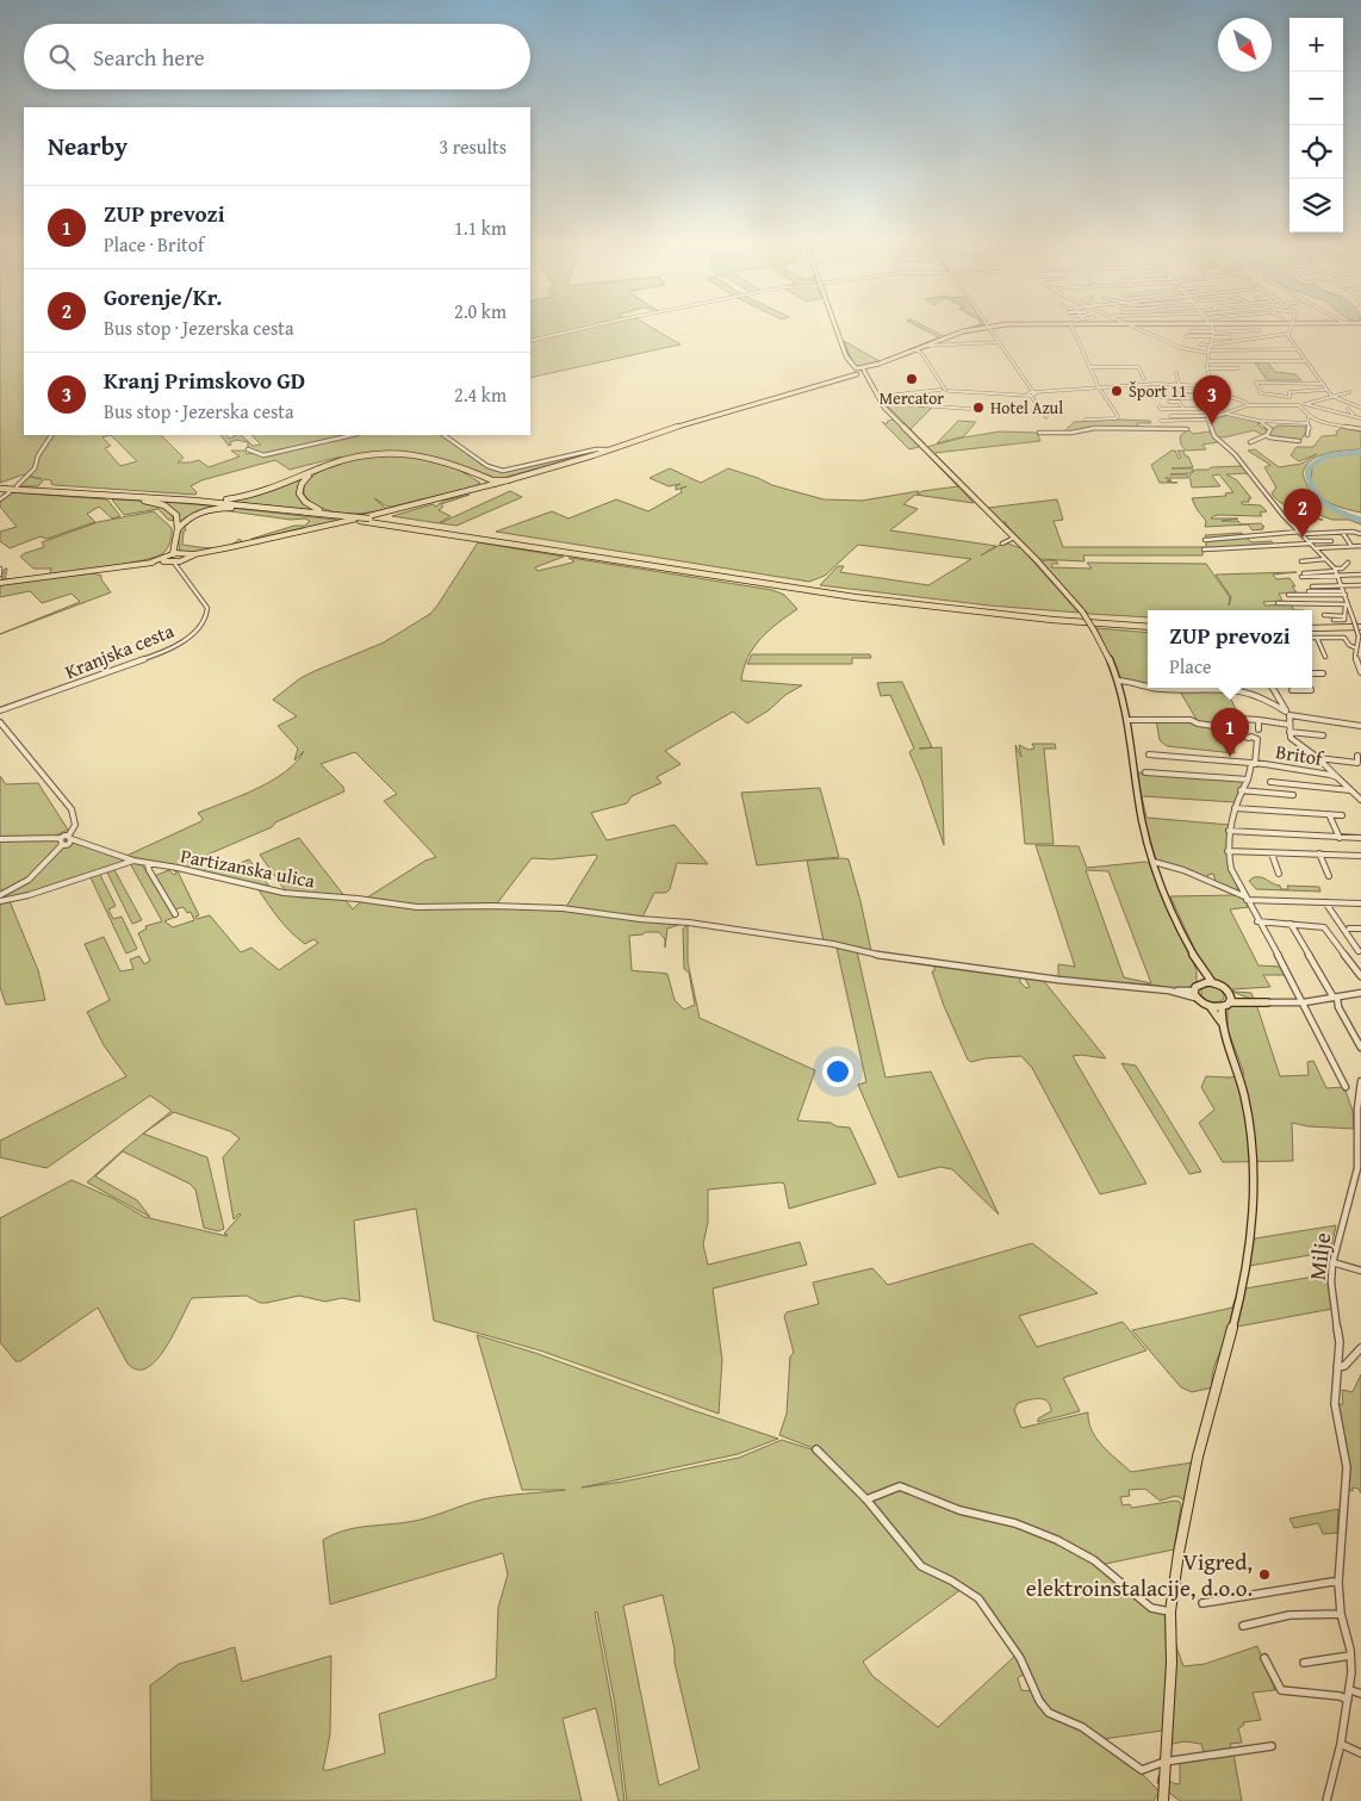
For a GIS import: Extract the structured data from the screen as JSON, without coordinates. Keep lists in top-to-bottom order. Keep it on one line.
{"streets":{"street":["Kranjska cesta","Britof","Partizanska ulica","Milje"]},"places":["Mercator","Šport 11","Hotel Azul","Vigred, elektroinstalacije, d.o.o."],"north":"bottom right","page":{"map_buttons":["+","−"],"search":"Search here","heading":["Nearby","3 results"],"list":[{"mark":"1","name":"ZUP prevozi","note":"Place · Britof","value":"1.1 km"},{"mark":"2","name":"Gorenje/Kr.","note":"Bus stop · Jezerska cesta","value":"2.0 km"},{"mark":"3","name":"Kranj Primskovo GD","note":"Bus stop · Jezerska cesta","value":"2.4 km"}],"pins":["3","2","1"],"popup":["ZUP prevozi","Place"]}}
